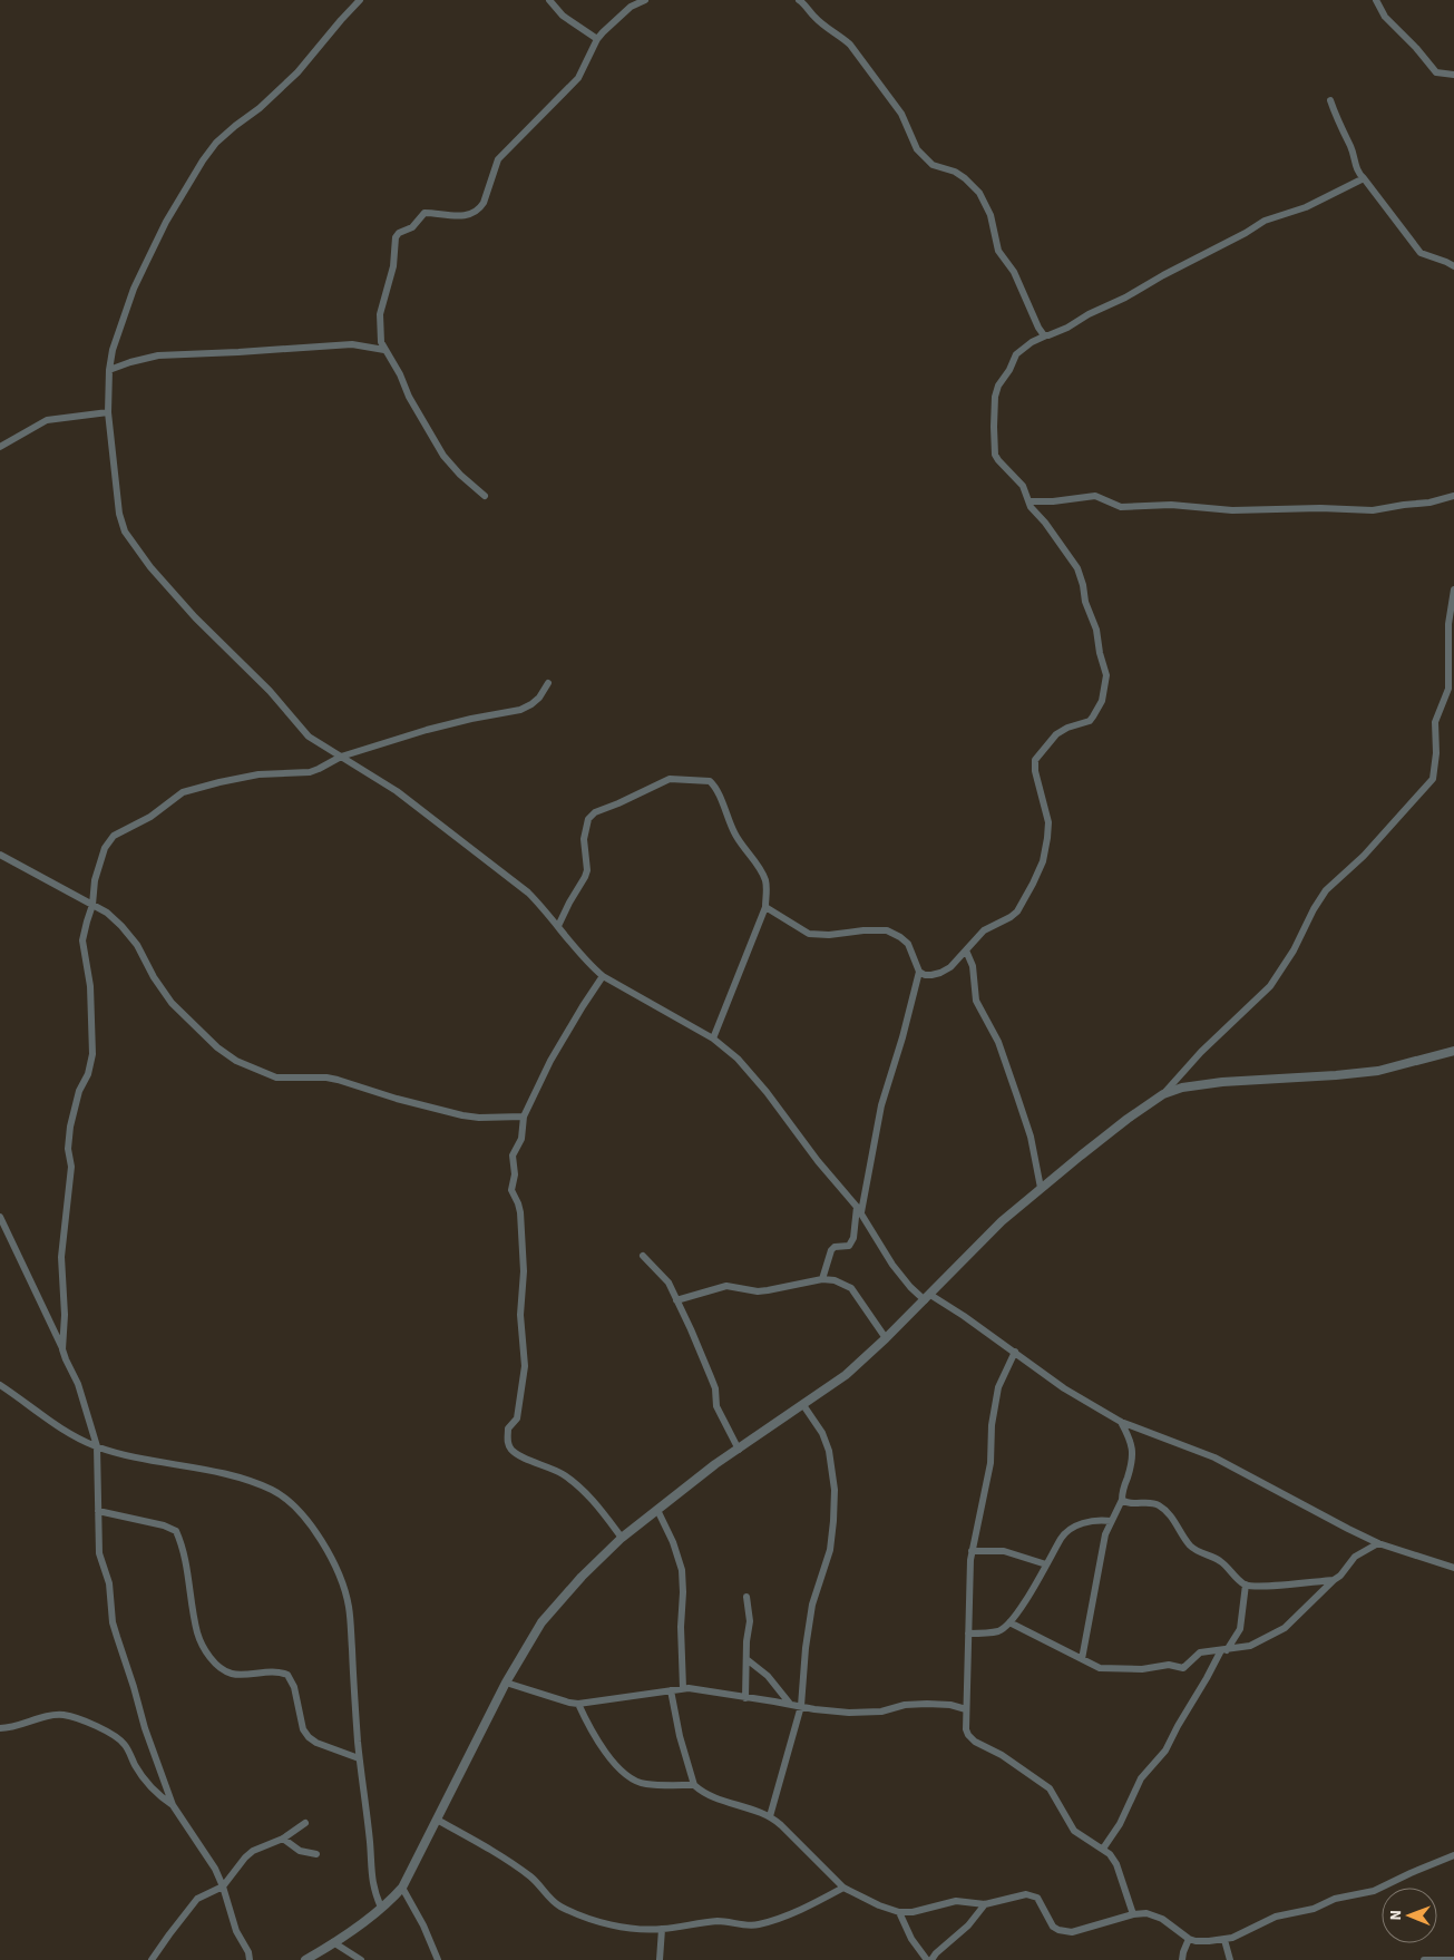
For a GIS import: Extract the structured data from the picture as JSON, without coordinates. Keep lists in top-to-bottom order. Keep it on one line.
{"north":"left"}
